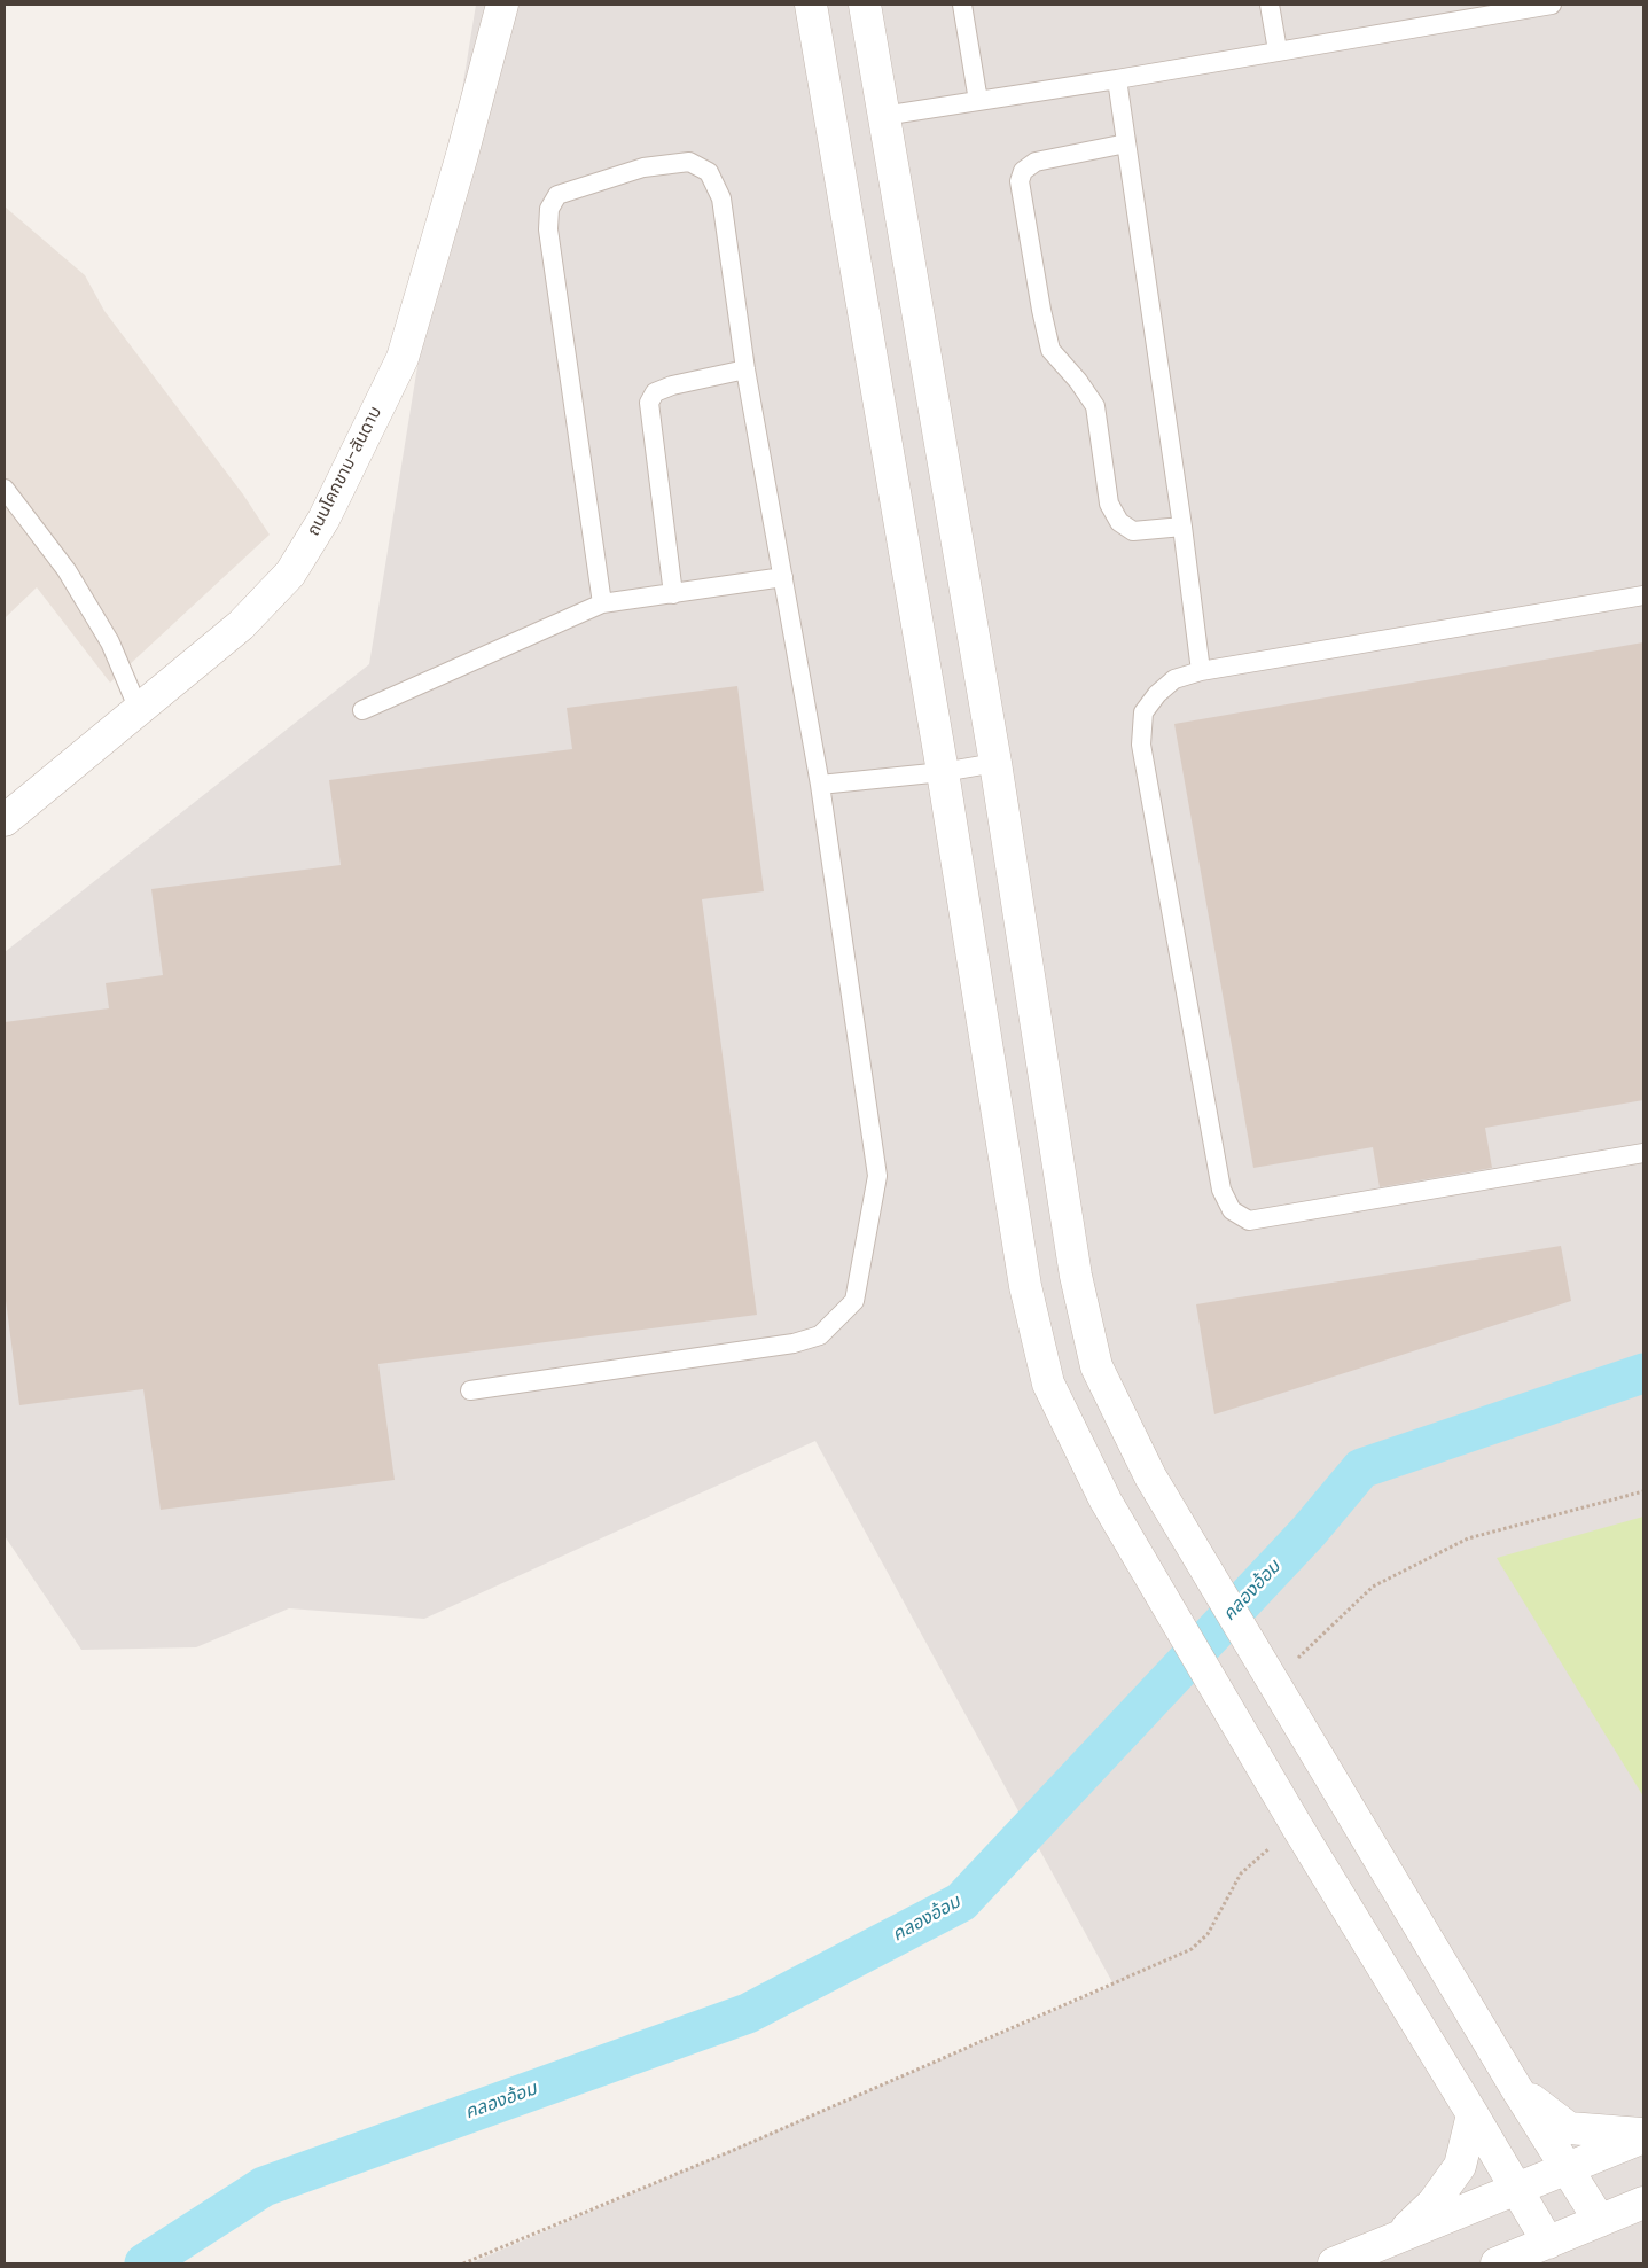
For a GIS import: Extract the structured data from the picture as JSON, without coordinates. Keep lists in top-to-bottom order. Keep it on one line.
{"streets":{"street":["ถนนโคกขาม-สันดาบ"]},"water":["คลองอ้อม"]}
